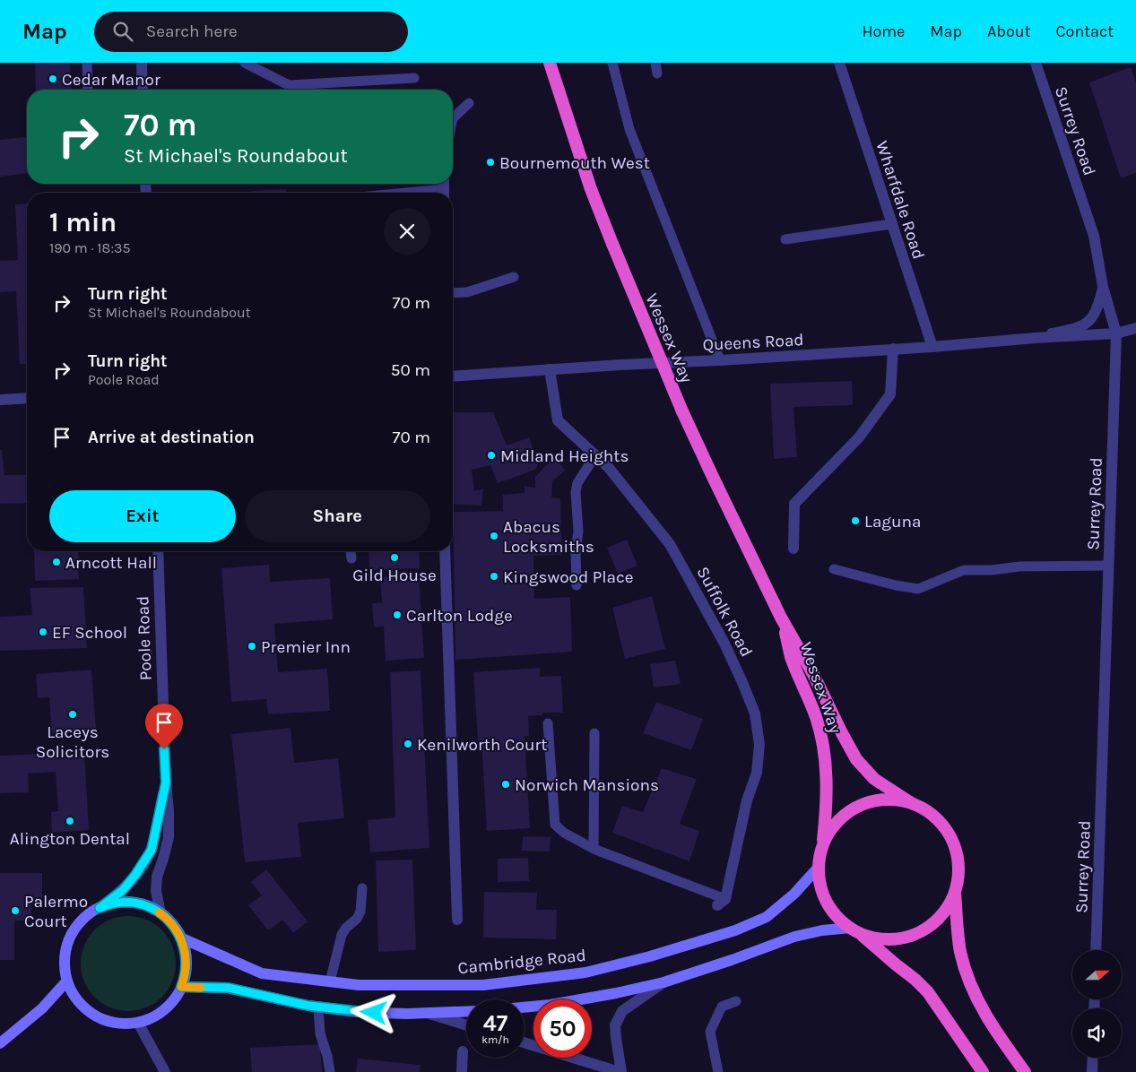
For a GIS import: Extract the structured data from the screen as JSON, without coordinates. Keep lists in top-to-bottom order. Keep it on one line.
{"streets":{"highway":["Wessex Way"],"main road":["Cambridge Road"],"street":["Surrey Road","Wharfdale Road","Queens Road","Suffolk Road","Poole Road"]},"crossings":[["Surrey Road","Queens Road"],["Wharfdale Road","Queens Road"],["Wessex Way","Cambridge Road"],["Queens Road","Suffolk Road"],["Poole Road","Cambridge Road"]],"places":["Cedar Manor","Bournemouth West","Midland Heights","Laguna","Abacus Locksmiths","Gild House","Arncott Hall","Kingswood Place","Carlton Lodge","EF School","Premier Inn","Laceys Solicitors","Kenilworth Court","Norwich Mansions","Alington Dental","Palermo Court"],"north":"right","page":{"header":"Map","search":"Search here","nav":["Home","Map","About","Contact"],"turn":["70 m","St Michael's Roundabout"],"heading":["1 min","190 m · 18:35"],"list":[{"name":"Turn right","note":"St Michael's Roundabout","value":"70 m"},{"name":"Turn right","note":"Poole Road","value":"50 m"},{"name":"Arrive at destination","value":"70 m"}],"buttons":["Exit","Share"],"speed":"47 km/h","limit":"50"}}
